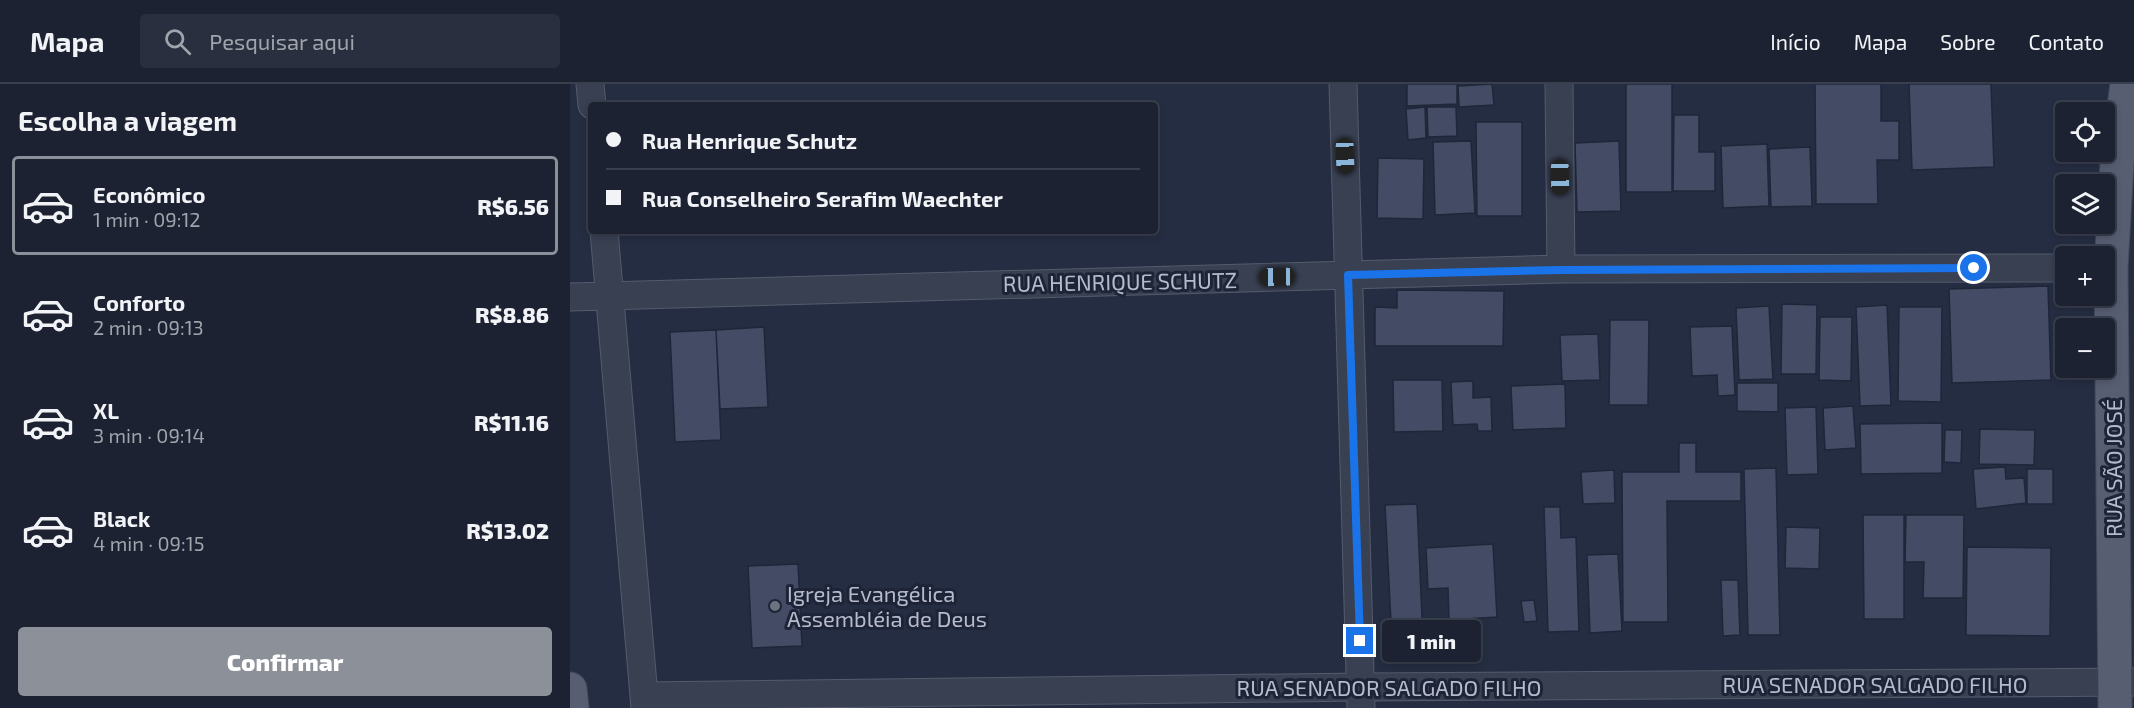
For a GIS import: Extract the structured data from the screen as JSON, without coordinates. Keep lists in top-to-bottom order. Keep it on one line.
{"streets":{"main road":["RUA SÃO JOSÉ"],"street":["RUA HENRIQUE SCHUTZ","RUA SENADOR SALGADO FILHO"]},"crossings":[["RUA SÃO JOSÉ","RUA SENADOR SALGADO FILHO"]],"places":["Igreja Evangélica Assembléia de Deus"],"page":{"header":"Mapa","search":"Pesquisar aqui","nav":["Início","Mapa","Sobre","Contato"],"heading":"Escolha a viagem","map_buttons":["+","−"],"banner":["Rua Henrique Schutz","Rua Conselheiro Serafim Waechter"],"list":[{"name":"Econômico","note":"1 min · 09:12","value":"R$6.56"},{"name":"Conforto","note":"2 min · 09:13","value":"R$8.86"},{"name":"XL","note":"3 min · 09:14","value":"R$11.16"},{"name":"Black","note":"4 min · 09:15","value":"R$13.02"}],"buttons":"Confirmar","bubble":"1 min"}}
